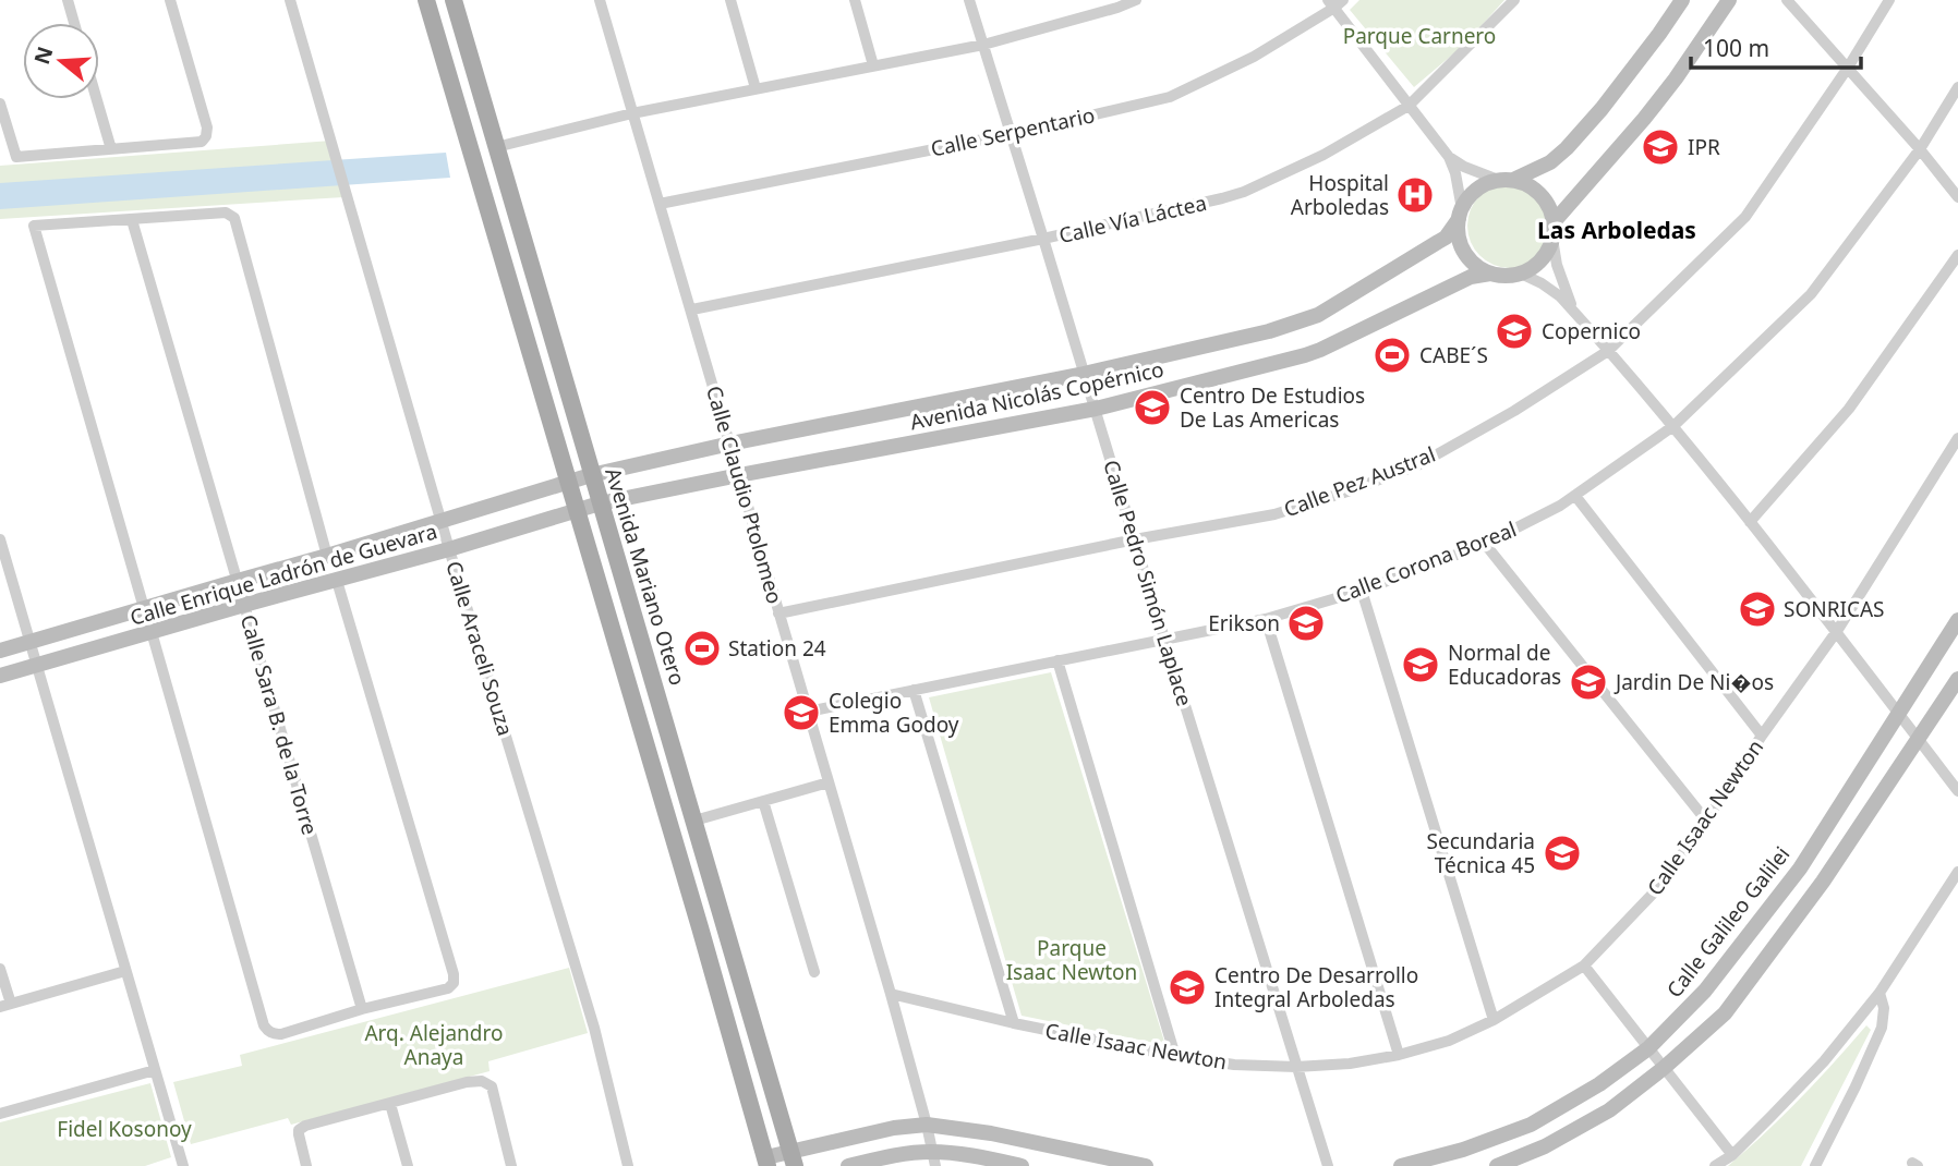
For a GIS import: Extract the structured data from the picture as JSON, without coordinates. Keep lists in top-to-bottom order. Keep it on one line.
{"streets":{"main road":["Avenida Mariano Otero"],"street":["Calle Serpentario","Calle Vía Láctea","Avenida Nicolás Copérnico","Calle Pez Austral","Calle Claudio Ptolomeo","Calle Corona Boreal","Calle Enrique Ladrón de Guevara","Calle Pedro Simón Laplace","Calle Araceli Souza","Calle Sara B. de la Torre","Calle Isaac Newton","Calle Galileo Galilei"]},"crossings":[["Calle Serpentario","Calle Claudio Ptolomeo"],["Calle Serpentario","Calle Pedro Simón Laplace"],["Calle Vía Láctea","Calle Claudio Ptolomeo"],["Calle Vía Láctea","Calle Pedro Simón Laplace"],["Avenida Nicolás Copérnico","Calle Claudio Ptolomeo"],["Avenida Nicolás Copérnico","Calle Enrique Ladrón de Guevara"],["Avenida Nicolás Copérnico","Avenida Mariano Otero"],["Avenida Nicolás Copérnico","Calle Pedro Simón Laplace"],["Calle Pez Austral","Calle Claudio Ptolomeo"],["Calle Pez Austral","Calle Pedro Simón Laplace"],["Calle Claudio Ptolomeo","Calle Corona Boreal"],["Calle Claudio Ptolomeo","Calle Isaac Newton"],["Calle Corona Boreal","Calle Pedro Simón Laplace"],["Calle Enrique Ladrón de Guevara","Calle Araceli Souza"],["Calle Enrique Ladrón de Guevara","Calle Sara B. de la Torre"],["Calle Pedro Simón Laplace","Calle Isaac Newton"]],"districts":["Las Arboledas"],"parks":["Parque Carnero","Parque Isaac Newton","Arq. Alejandro Anaya","Fidel Kosonoy"],"places":{"school or university":["IPR","Copernico","Centro De Estudios De Las Americas","SONRICAS","Erikson","Normal de Educadoras","Jardin De Ni�os","Colegio Emma Godoy","Secundaria Técnica 45","Centro De Desarrollo Integral Arboledas"],"hospital":["Hospital Arboledas"],"sports":["CABE´S","Station 24"]},"scale_bar":"100 m","north":"left"}
